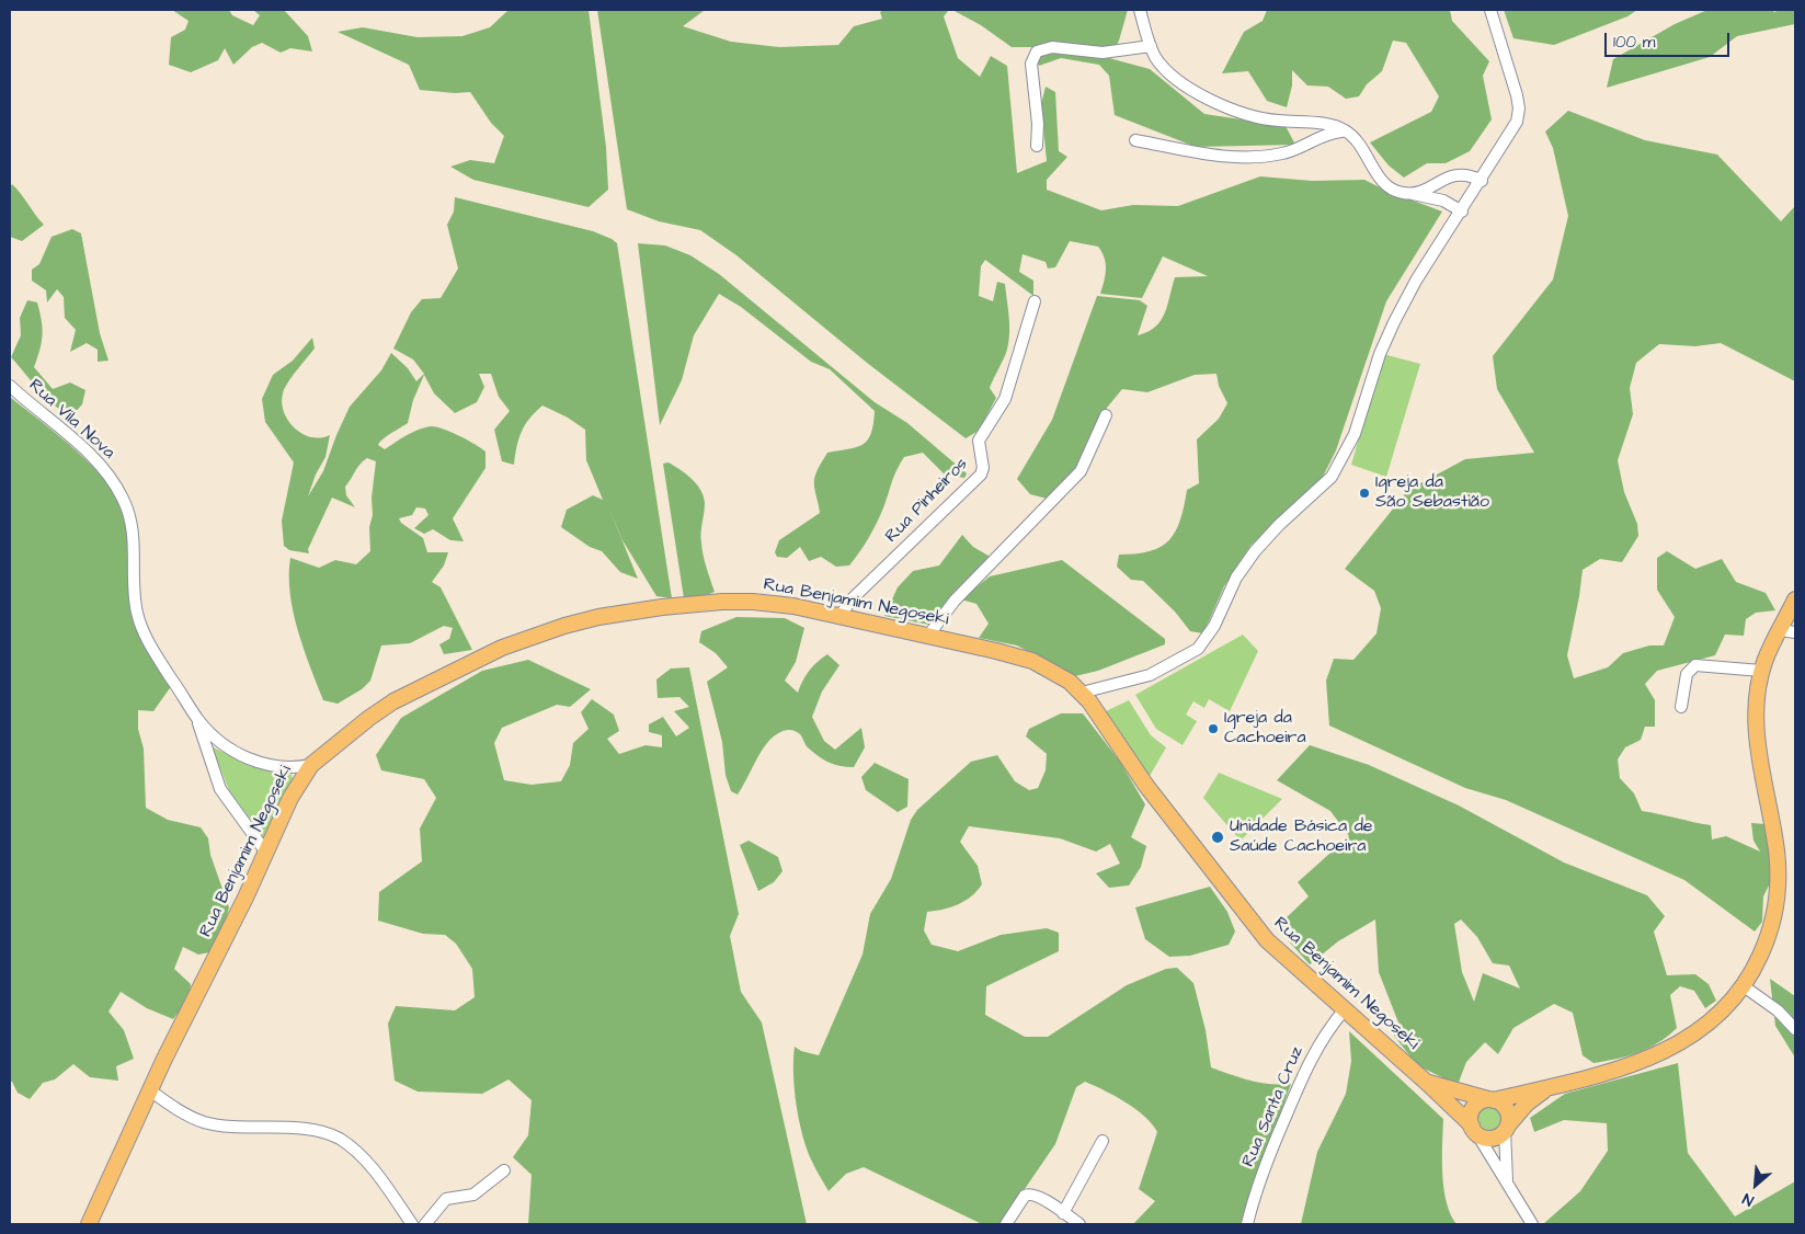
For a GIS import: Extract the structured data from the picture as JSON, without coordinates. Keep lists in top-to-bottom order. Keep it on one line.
{"streets":{"main road":["Rua Benjamim Negoseki"],"street":["Rua Vila Nova","Rua Pinheiros","Rua Santa Cruz"]},"crossings":[["Rua Vila Nova","Rua Benjamim Negoseki"],["Rua Pinheiros","Rua Benjamim Negoseki"],["Rua Benjamim Negoseki","Rua Santa Cruz"]],"places":["Igreja da São Sebastião","Igreja da Cachoeira","Unidade Básica de Saúde Cachoeira"],"scale_bar":"100 m","north":"bottom left"}
